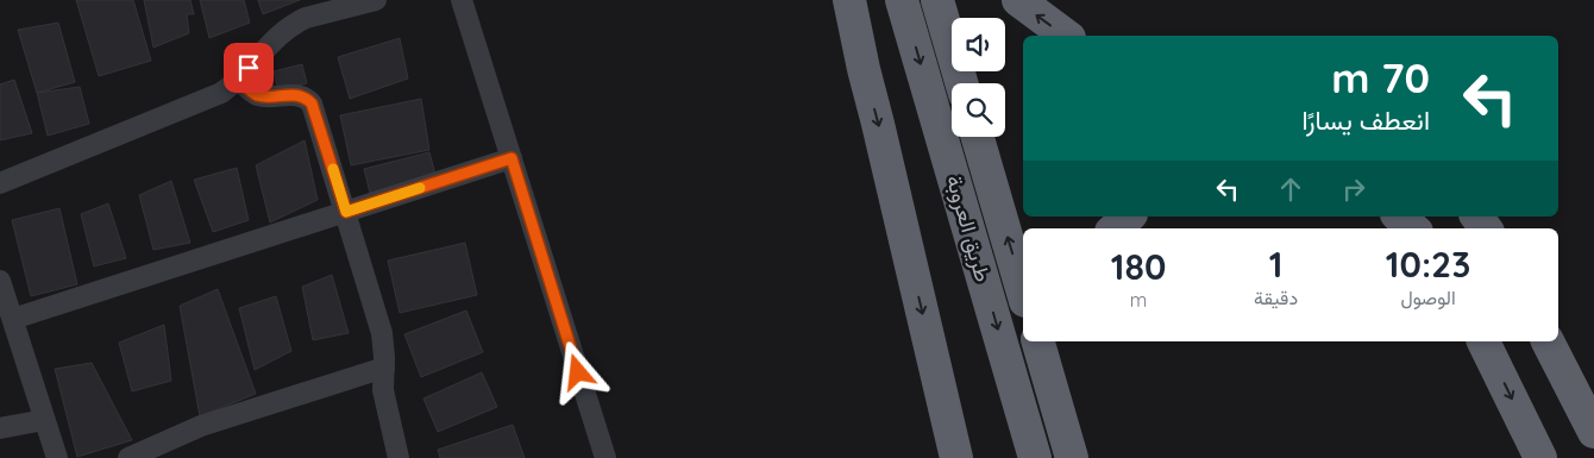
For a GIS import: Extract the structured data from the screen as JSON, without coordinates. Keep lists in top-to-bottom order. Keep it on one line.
{"streets":{"highway":["طريق العروبة"]},"page":{"turn":["70 m","انعطف يسارًا"],"eta":["10:23","الوصول","1","دقيقة","180","m"]}}
